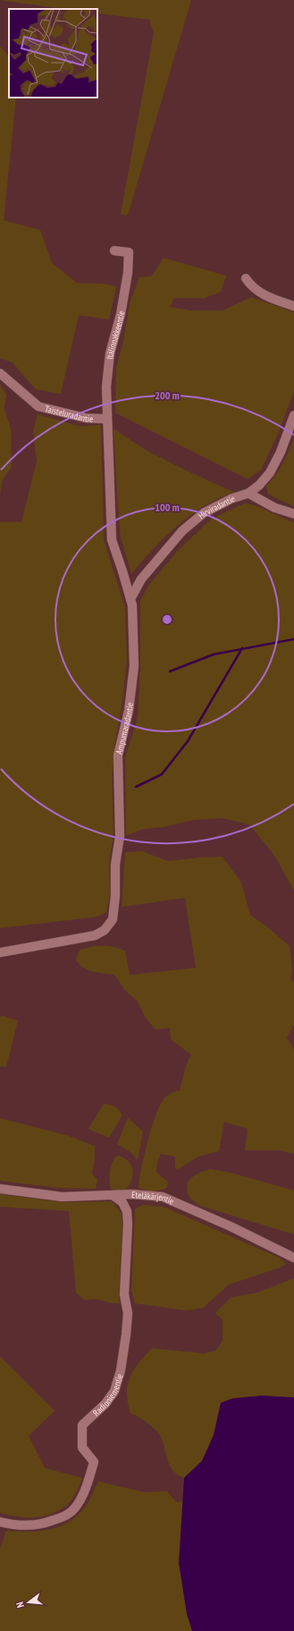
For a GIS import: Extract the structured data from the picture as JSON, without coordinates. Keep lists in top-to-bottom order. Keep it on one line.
{"streets":{"street":["Itälinnakkeentie","Taisteluradantie","Hirviradantie","Ampumaradantie","Eteläkärjentie","Radioniementie"]},"crossings":[["Itälinnakkeentie","Taisteluradantie"],["Itälinnakkeentie","Ampumaradantie"],["Taisteluradantie","Ampumaradantie"],["Hirviradantie","Ampumaradantie"],["Eteläkärjentie","Radioniementie"]],"north":"left","rings":["200 m","100 m"]}
